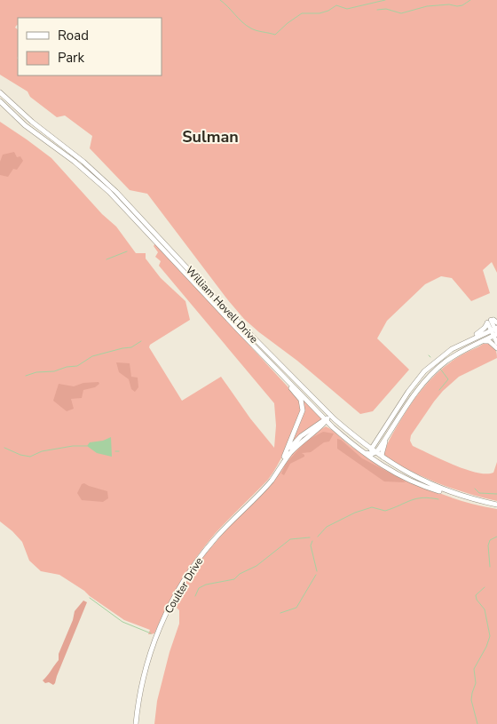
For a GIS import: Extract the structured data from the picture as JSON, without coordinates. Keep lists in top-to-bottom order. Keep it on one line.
{"streets":{"main road":["William Hovell Drive","Coulter Drive"]},"crossings":[["William Hovell Drive","Coulter Drive"]],"districts":["Sulman"],"legend":["Road","Park"]}
